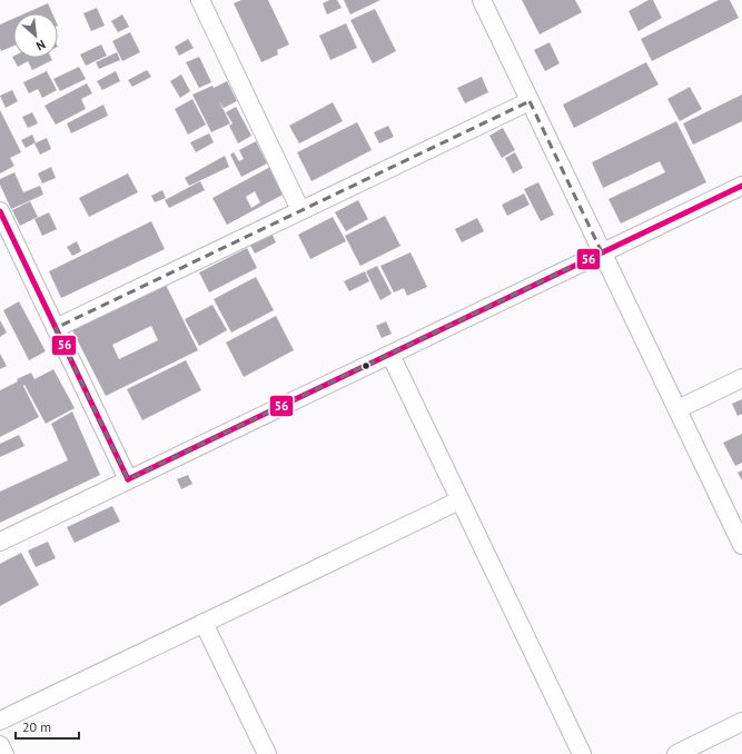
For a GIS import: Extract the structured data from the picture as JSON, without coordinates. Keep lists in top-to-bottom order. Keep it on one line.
{"lines":["transit line 56"],"scale_bar":"20 m","north":"bottom right"}
